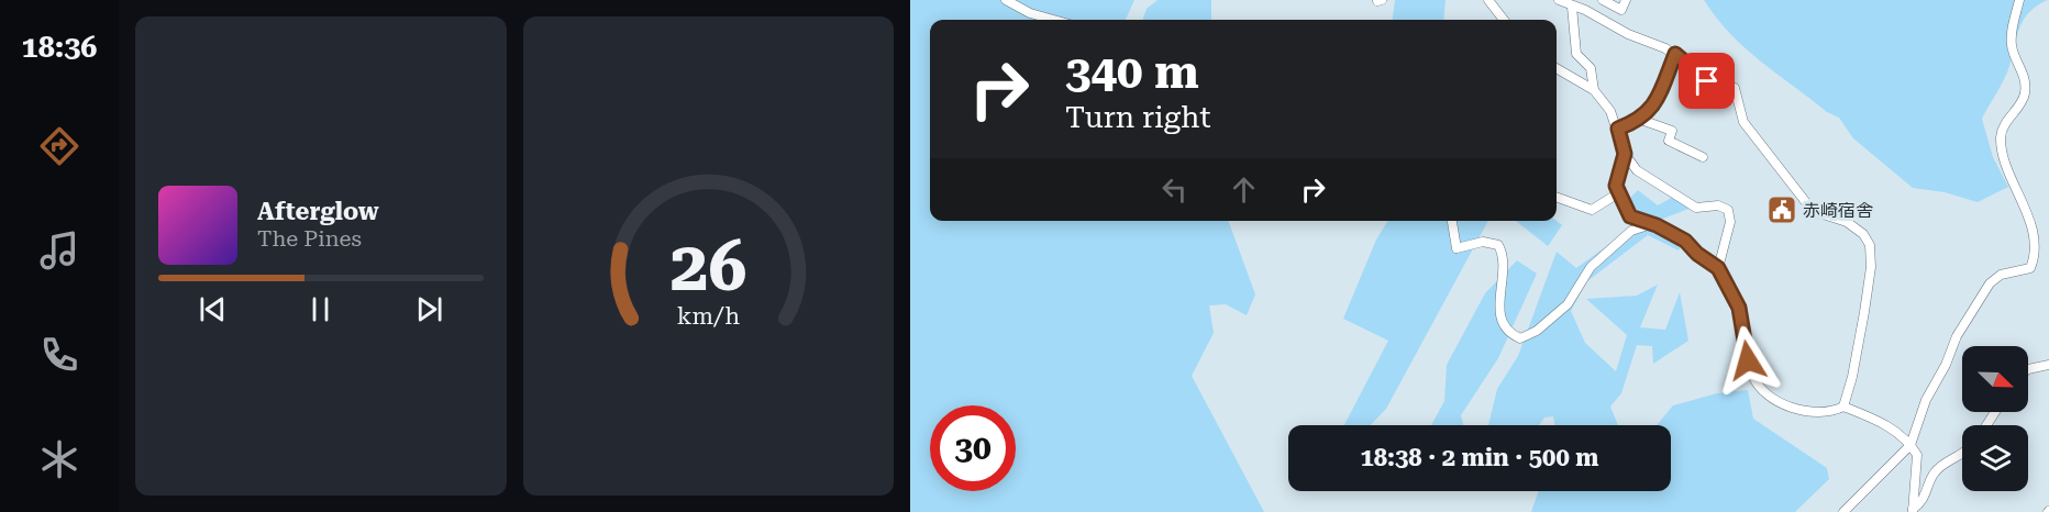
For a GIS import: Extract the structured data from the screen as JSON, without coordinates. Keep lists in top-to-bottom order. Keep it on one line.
{"places":{"public building":["赤崎宿舎"]},"north":"bottom right","page":{"tabs":"18:36","turn":["340 m","Turn right"],"song":["Afterglow","The Pines"],"limit":"30","trip":"18:38 · 2 min · 500 m","gauge":["26","km/h"]}}
